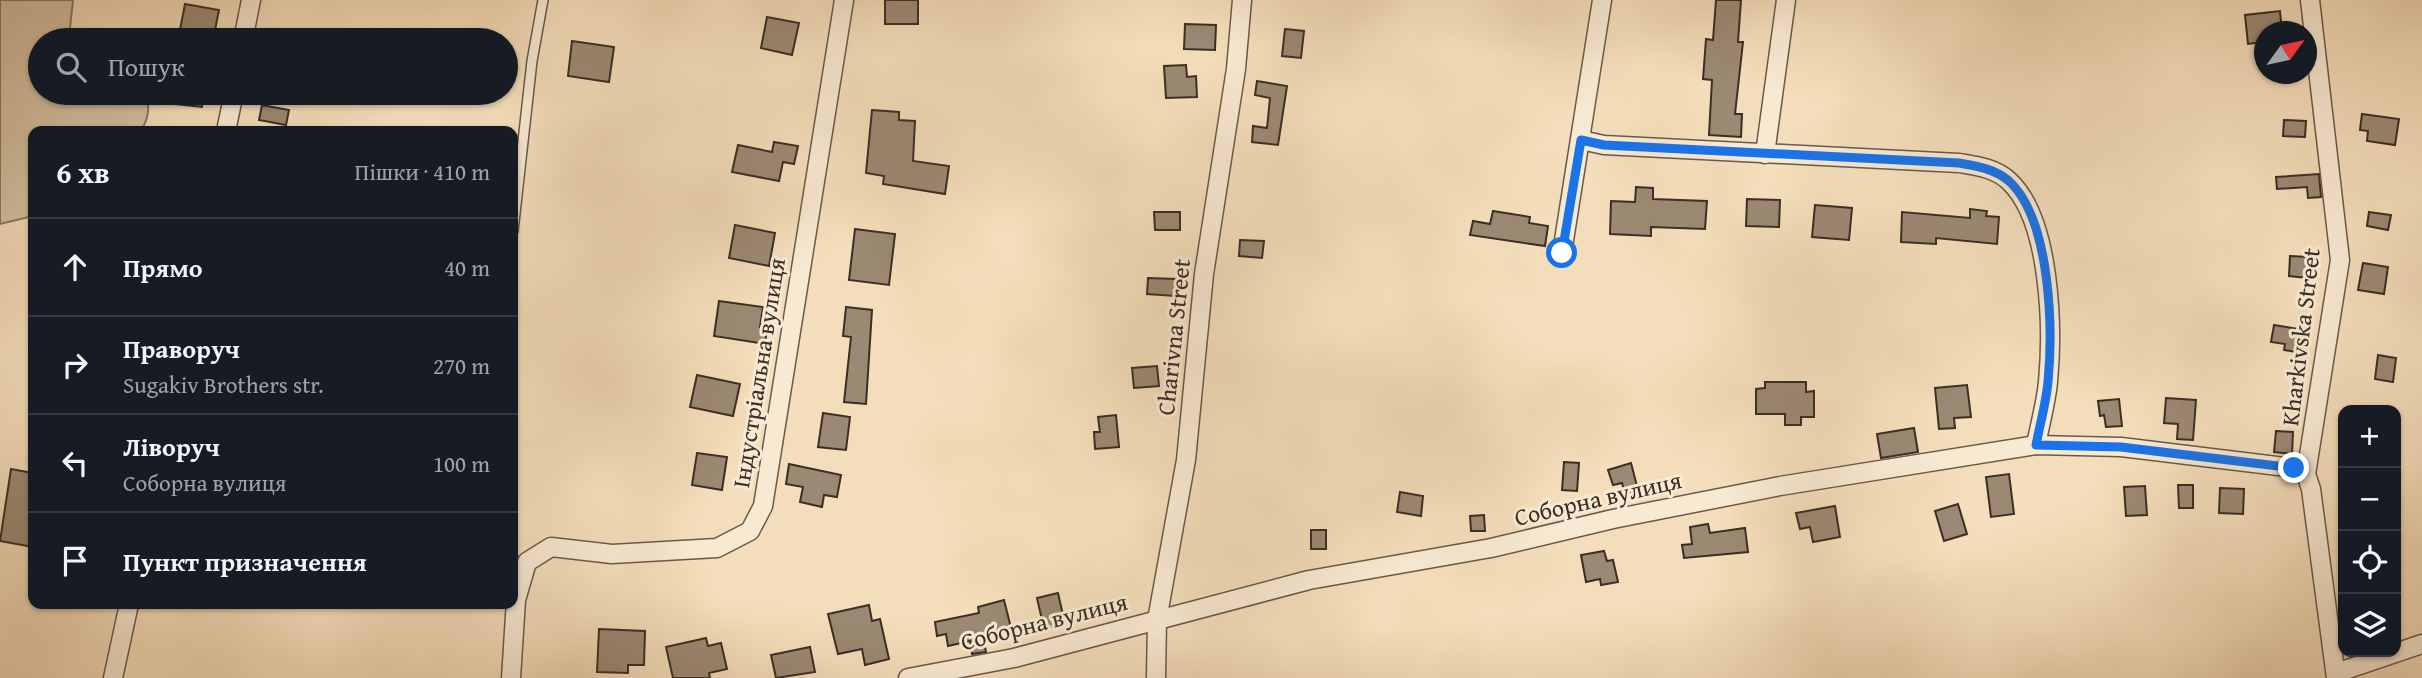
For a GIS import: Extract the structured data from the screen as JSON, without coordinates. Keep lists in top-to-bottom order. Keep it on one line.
{"streets":{"street":["Charivna Street","Kharkivska Street","Індустріальна вулиця","Соборна вулиця"]},"crossings":[["Charivna Street","Соборна вулиця"],["Kharkivska Street","Соборна вулиця"]],"north":"top right","page":{"search":"Пошук","heading":["6 хв","Пішки · 410 m"],"list":[["Прямо","40 m"],["Праворуч","Sugakiv Brothers str.","270 m"],["Ліворуч","Соборна вулиця","100 m"],"Пункт призначення"],"map_buttons":["+","−"]}}
